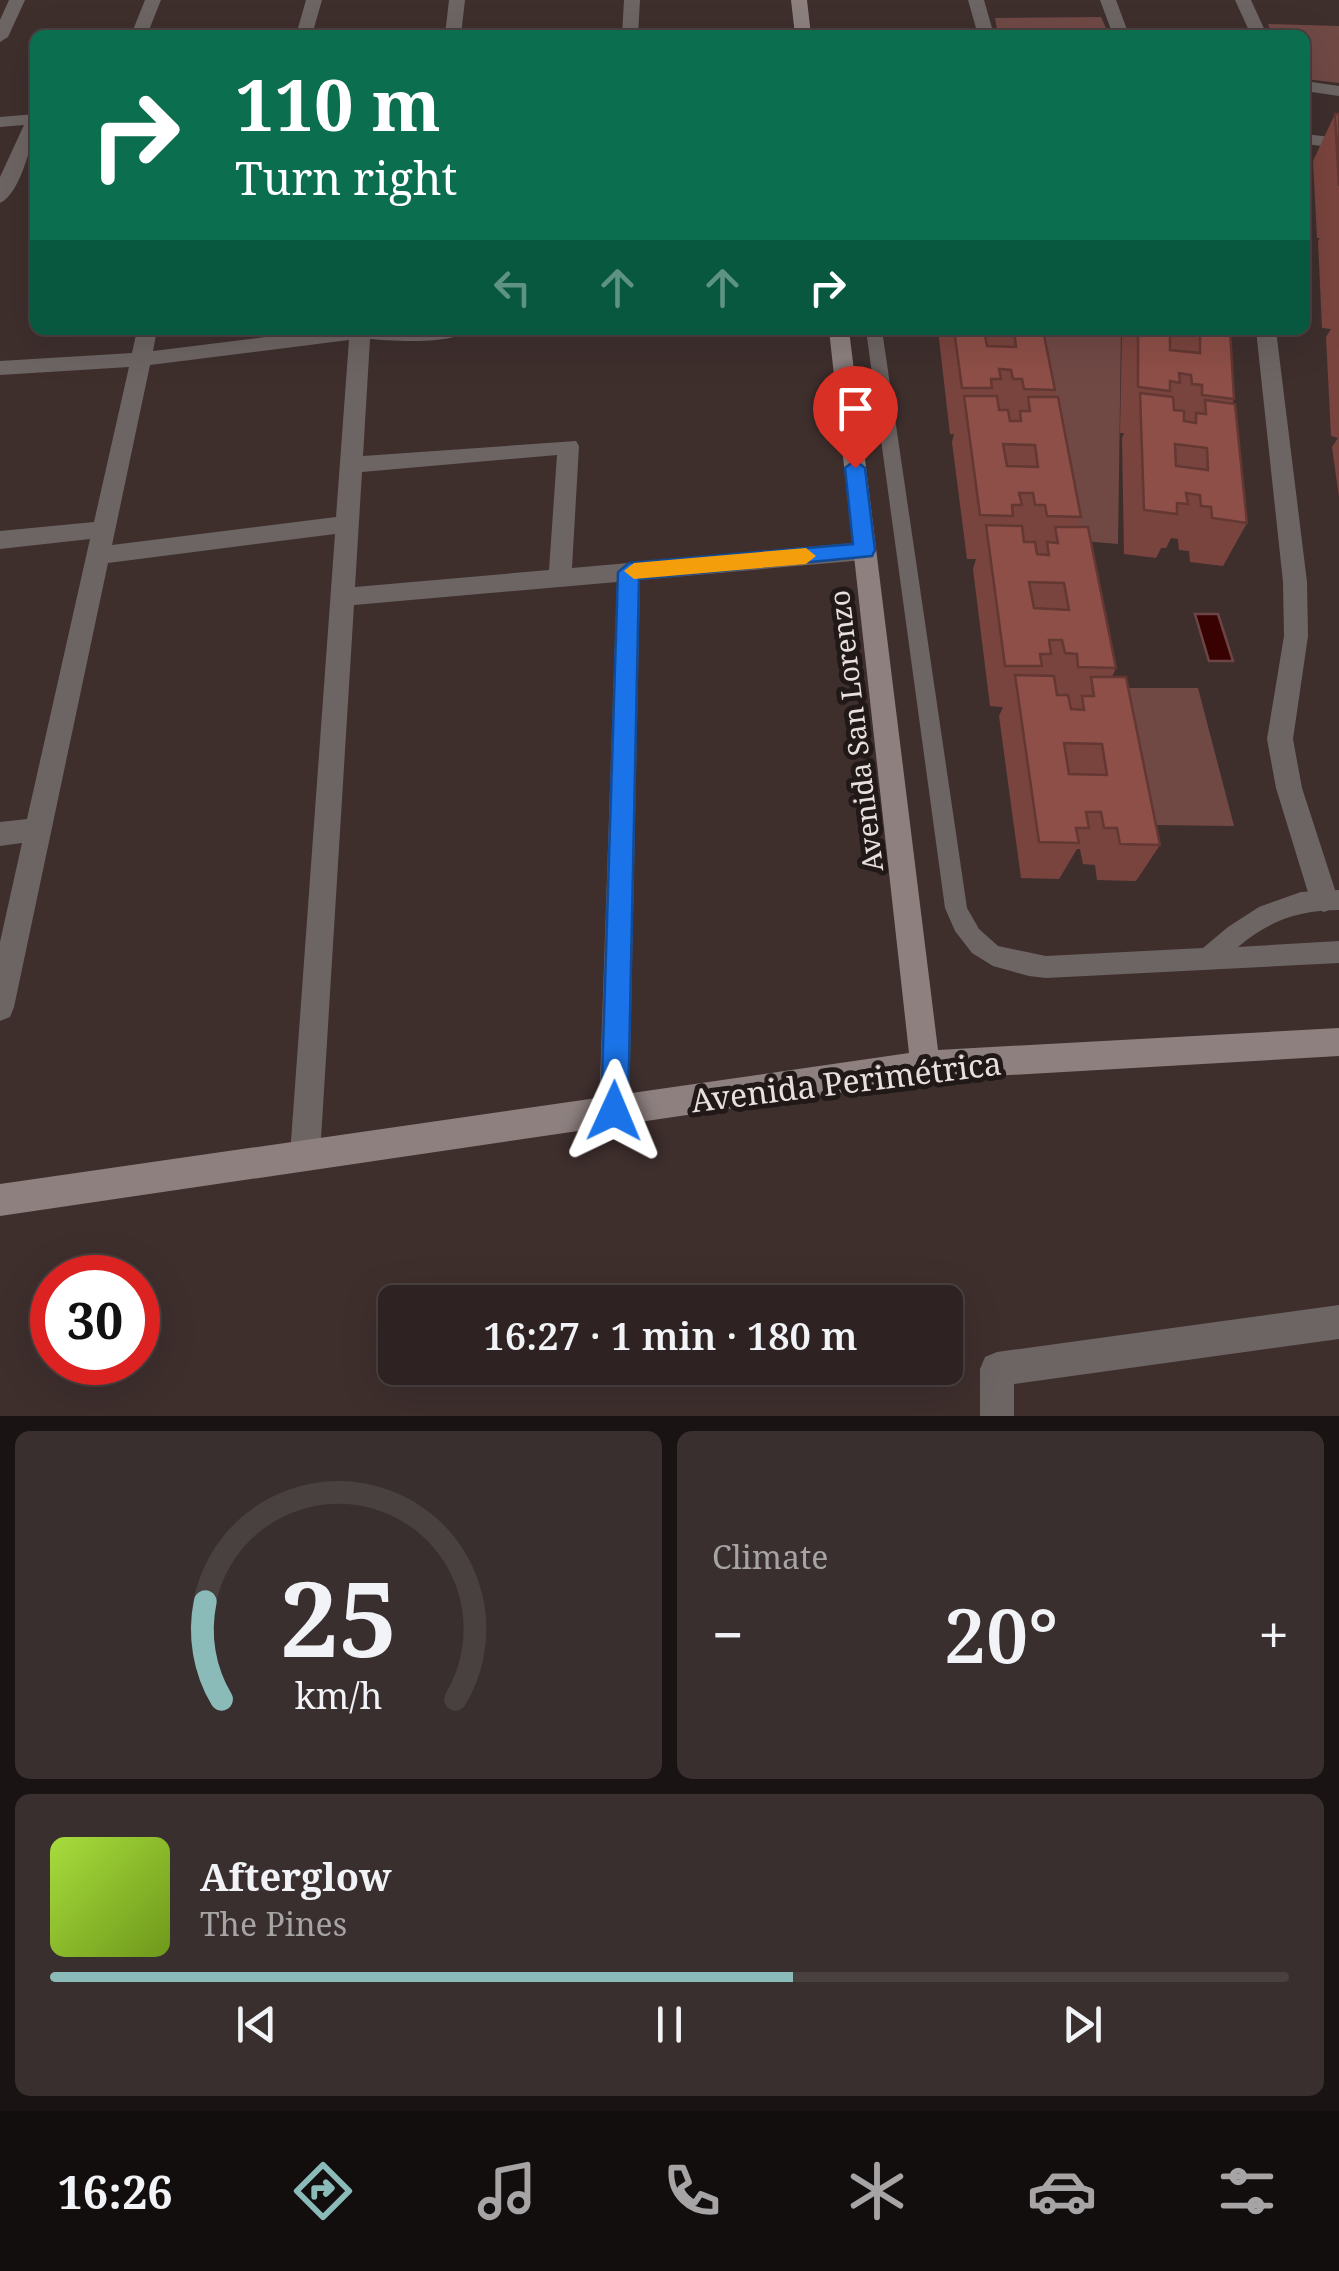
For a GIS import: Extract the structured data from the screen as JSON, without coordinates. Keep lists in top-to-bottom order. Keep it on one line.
{"streets":{"street":["Avenida San Lorenzo","Avenida Perimétrica"]},"crossings":[["Avenida San Lorenzo","Avenida Perimétrica"]],"page":{"turn":["110 m","Turn right"],"limit":"30","trip":"16:27 · 1 min · 180 m","tile":"Climate","heat":["−","20°","+"],"song":["Afterglow","The Pines"],"tabs":"16:26","gauge":["25","km/h"]}}
